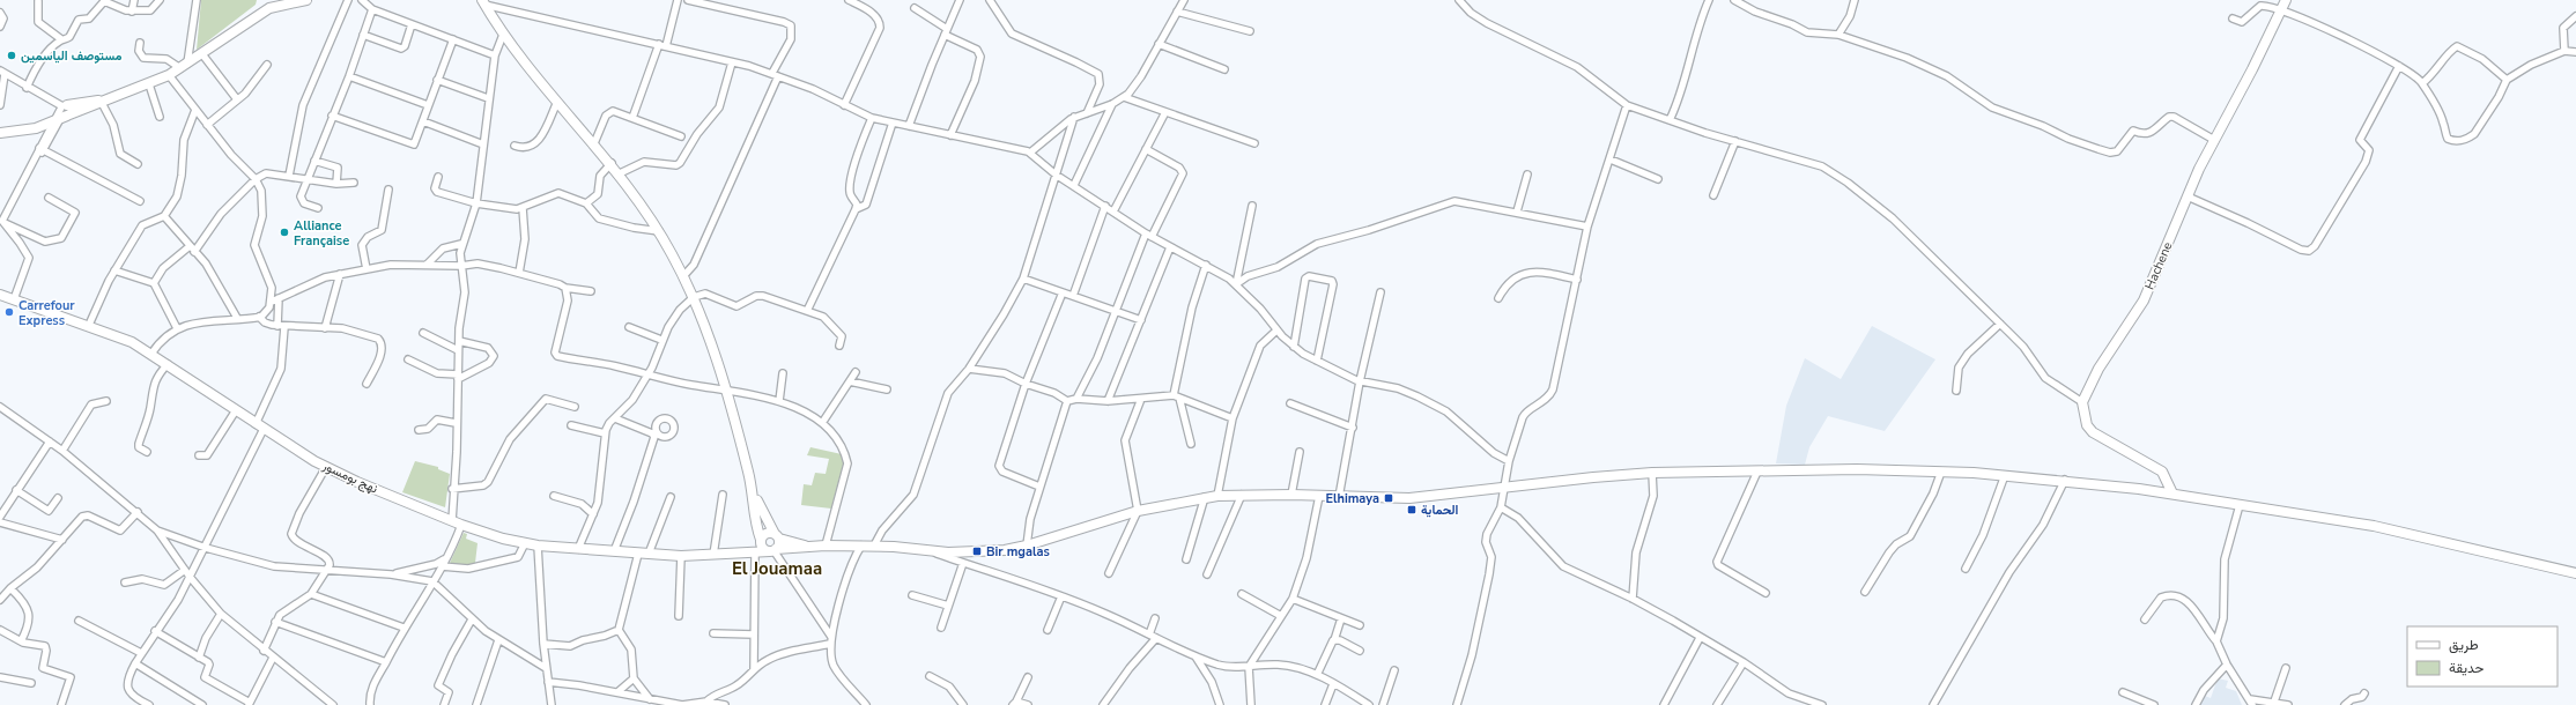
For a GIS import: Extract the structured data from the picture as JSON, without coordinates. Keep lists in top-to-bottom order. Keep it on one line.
{"streets":{"main road":["Hachene","نهج بومسور"]},"districts":["El Jouamaa"],"places":{"other":["مستوصف الياسمين","Alliance Française","Carrefour Express"],"transit":["Elhimaya","الحماية","Bir mgalas"]},"legend":["طريق","حديقة"]}
